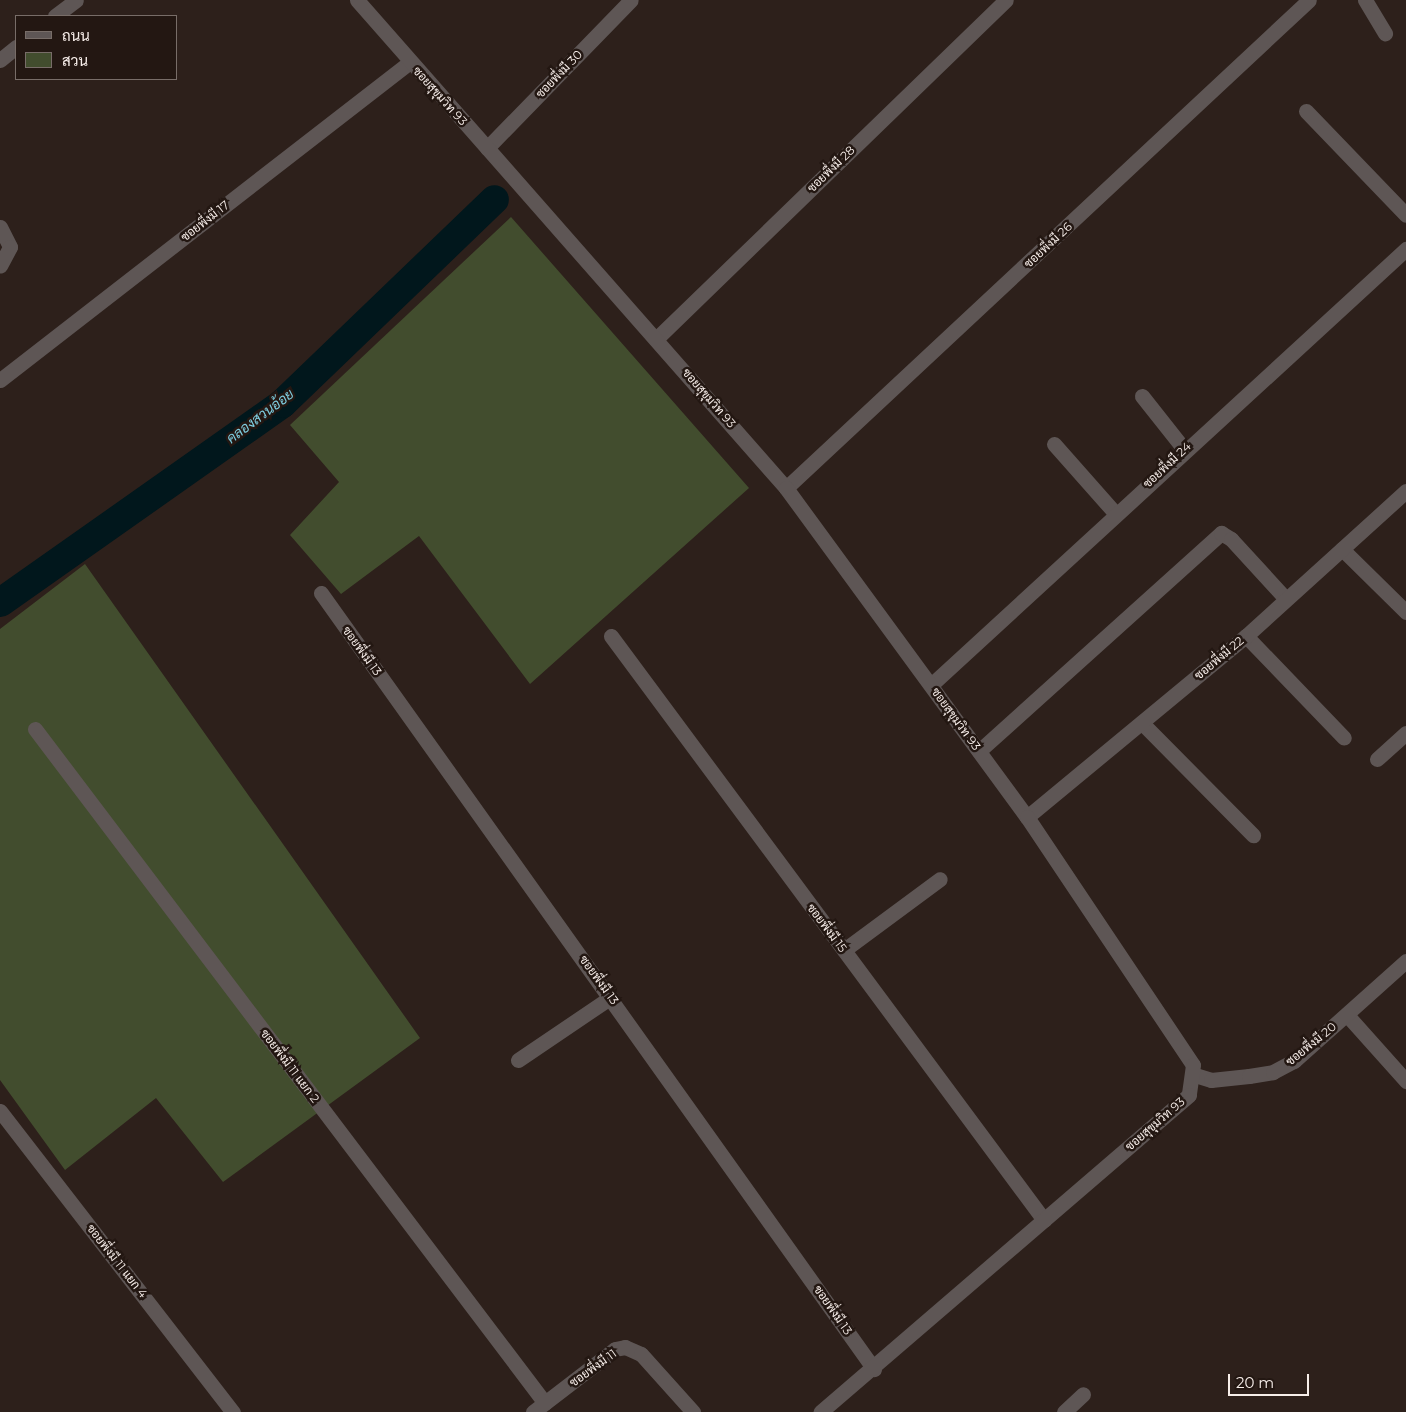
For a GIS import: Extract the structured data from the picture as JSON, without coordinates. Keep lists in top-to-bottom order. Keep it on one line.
{"streets":{"street":["ซอยพึ่งมี 30","ซอยสุขุมวิท 93","ซอยพึ่งมี 28","ซอยพึ่งมี 17","ซอยพึ่งมี 26","ซอยพึ่งมี 24","ซอยพึ่งมี 13","ซอยพึ่งมี 22","ซอยพึ่งมี 15","ซอยพึ่งมี 20","ซอยพึ่งมี 11 แยก 2","ซอยพึ่งมี 11 แยก 4","ซอยพึ่งมี 11"]},"crossings":[["ซอยพึ่งมี 30","ซอยสุขุมวิท 93"],["ซอยสุขุมวิท 93","ซอยพึ่งมี 28"],["ซอยสุขุมวิท 93","ซอยพึ่งมี 17"],["ซอยสุขุมวิท 93","ซอยพึ่งมี 26"],["ซอยสุขุมวิท 93","ซอยพึ่งมี 24"],["ซอยสุขุมวิท 93","ซอยพึ่งมี 13"],["ซอยสุขุมวิท 93","ซอยพึ่งมี 22"],["ซอยสุขุมวิท 93","ซอยพึ่งมี 15"],["ซอยสุขุมวิท 93","ซอยพึ่งมี 20"],["ซอยพึ่งมี 11 แยก 2","ซอยพึ่งมี 11"]],"water":["คลองสวนอ้อย"],"legend":["ถนน","สวน"],"scale_bar":"20 m"}
